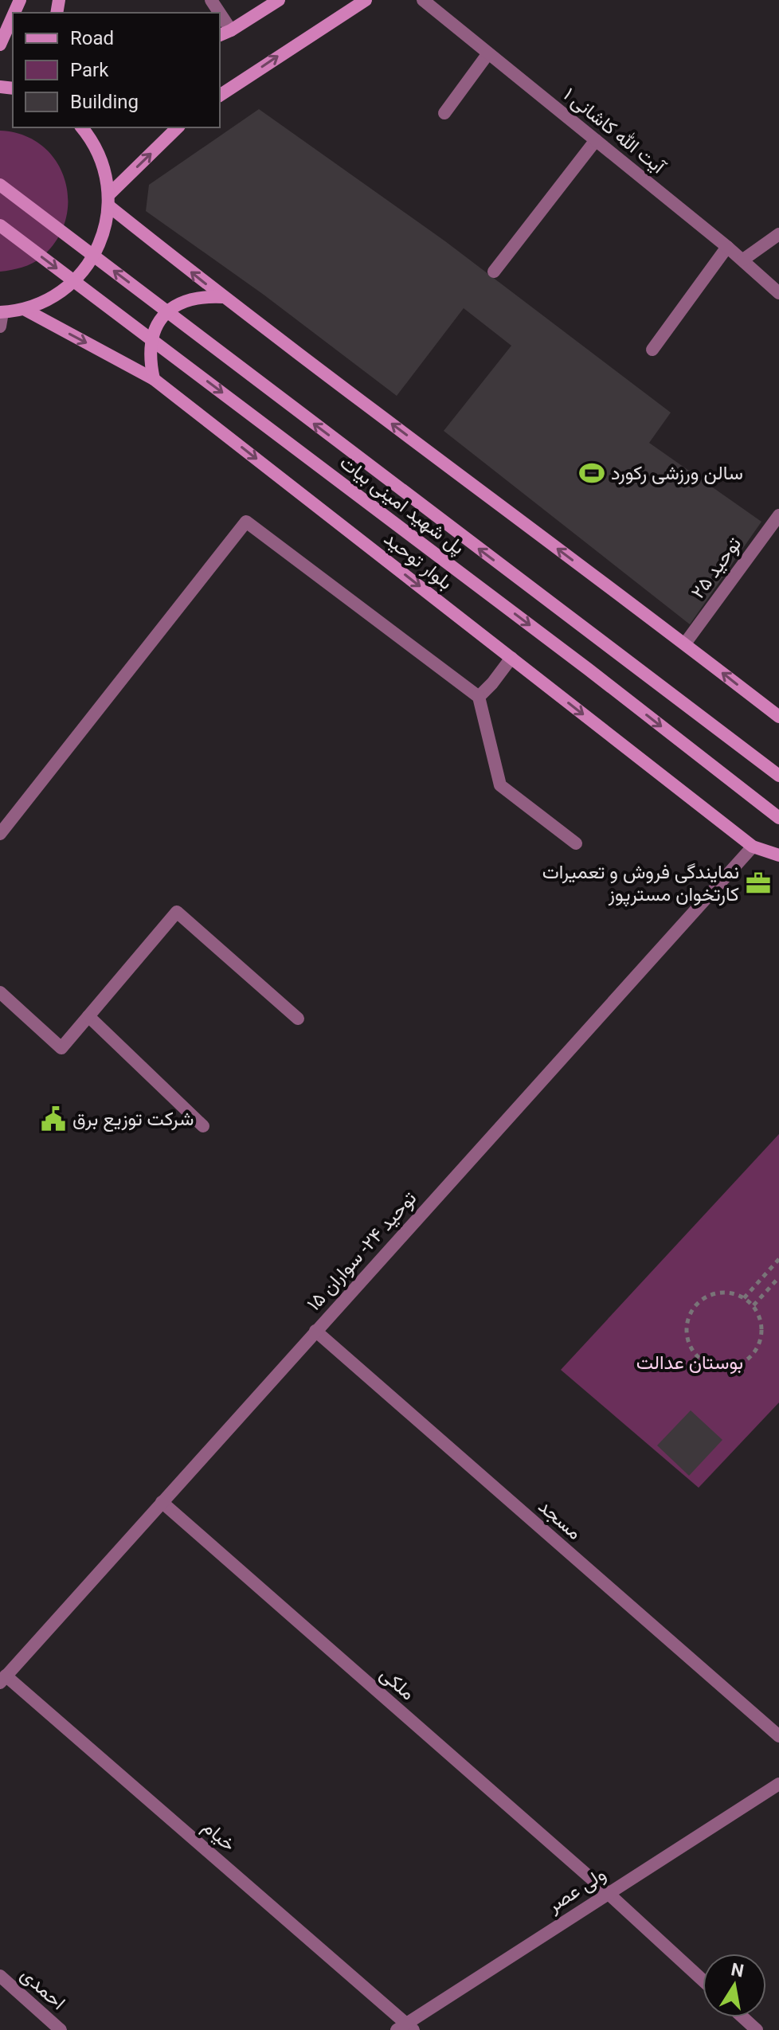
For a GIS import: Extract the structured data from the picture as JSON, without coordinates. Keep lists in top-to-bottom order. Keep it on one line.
{"streets":{"main road":["پل شهید امینی بیات","بلوار توحید"],"street":["آیت الله کاشانی ۱","توحید ۲۵","توحید ۲۴- سواران ۱۵","مسجد","ملکی","خیام","ولی عصر","احمدی"]},"crossings":[["بلوار توحید","توحید ۲۴- سواران ۱۵"],["توحید ۲۴- سواران ۱۵","مسجد"],["توحید ۲۴- سواران ۱۵","ملکی"],["توحید ۲۴- سواران ۱۵","خیام"],["ملکی","ولی عصر"],["خیام","ولی عصر"]],"parks":["بوستان عدالت"],"places":{"sports":["سالن ورزشی رکورد"],"office":["نمایندگی فروش و تعمیرات کارتخوان مسترپوز"],"public building":["شرکت توزیع برق"]},"legend":["Road","Park","Building"],"north":"top"}
